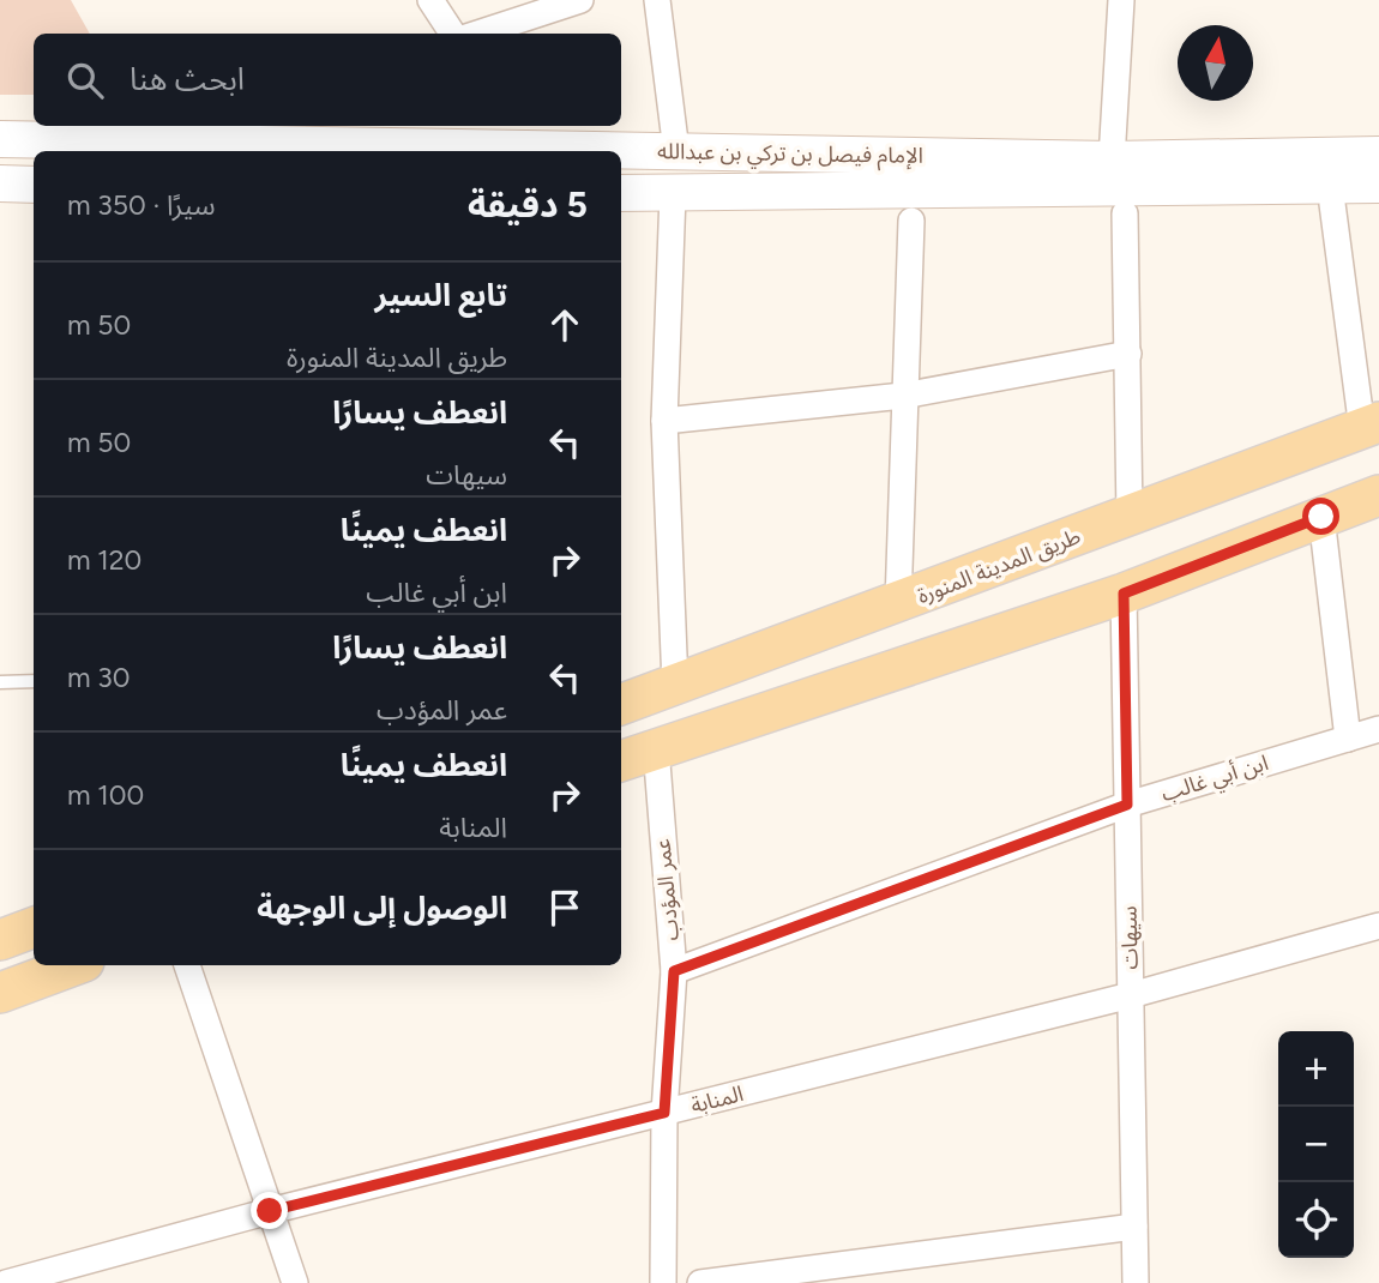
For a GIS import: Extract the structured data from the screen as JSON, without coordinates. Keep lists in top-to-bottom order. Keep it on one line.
{"streets":{"main road":["الإمام فيصل بن تركي بن عبدالله","طريق المدينة المنورة"],"street":["ابن أبي غالب","عمر المؤدب","سيهات","المنابة"]},"crossings":[["ابن أبي غالب","عمر المؤدب"],["ابن أبي غالب","سيهات"],["عمر المؤدب","المنابة"],["سيهات","المنابة"]],"north":"top","page":{"search":"ابحث هنا","heading":["5 دقيقة","سيرًا · 350 m"],"list":[["تابع السير","طريق المدينة المنورة","50 m"],["انعطف يسارًا","سيهات","50 m"],["انعطف يمينًا","ابن أبي غالب","120 m"],["انعطف يسارًا","عمر المؤدب","30 m"],["انعطف يمينًا","المنابة","100 m"],"الوصول إلى الوجهة"],"map_buttons":["+","−"]}}
